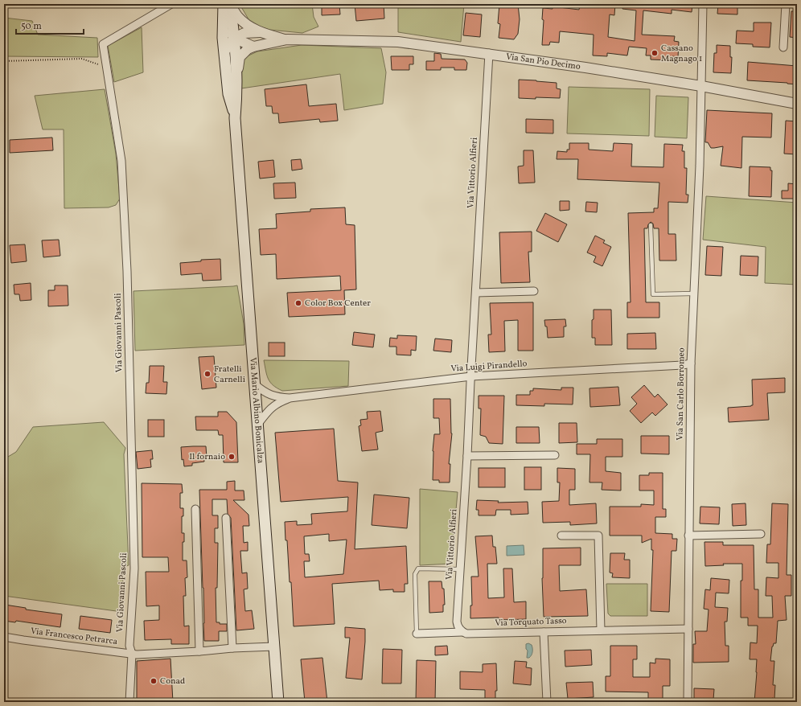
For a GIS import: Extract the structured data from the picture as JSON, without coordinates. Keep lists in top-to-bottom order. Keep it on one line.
{"streets":{"main road":["Via Mario Albino Bonicalza"],"street":["Via San Pio Decimo","Via Vittorio Alfieri","Via Giovanni Pascoli","Via Luigi Pirandello","Via San Carlo Borromeo","Via Torquato Tasso","Via Francesco Petrarca"]},"crossings":[["Via San Pio Decimo","Via Vittorio Alfieri"],["Via San Pio Decimo","Via San Carlo Borromeo"],["Via San Pio Decimo","Via Mario Albino Bonicalza"],["Via Vittorio Alfieri","Via Luigi Pirandello"],["Via Vittorio Alfieri","Via Torquato Tasso"],["Via Giovanni Pascoli","Via Francesco Petrarca"],["Via Luigi Pirandello","Via San Carlo Borromeo"],["Via Luigi Pirandello","Via Mario Albino Bonicalza"],["Via San Carlo Borromeo","Via Torquato Tasso"],["Via Mario Albino Bonicalza","Via Francesco Petrarca"]],"places":["Cassano Magnago 1","Color Box Center","Fratelli Carnelli","Il fornaio","Conad"],"scale_bar":"50 m"}
